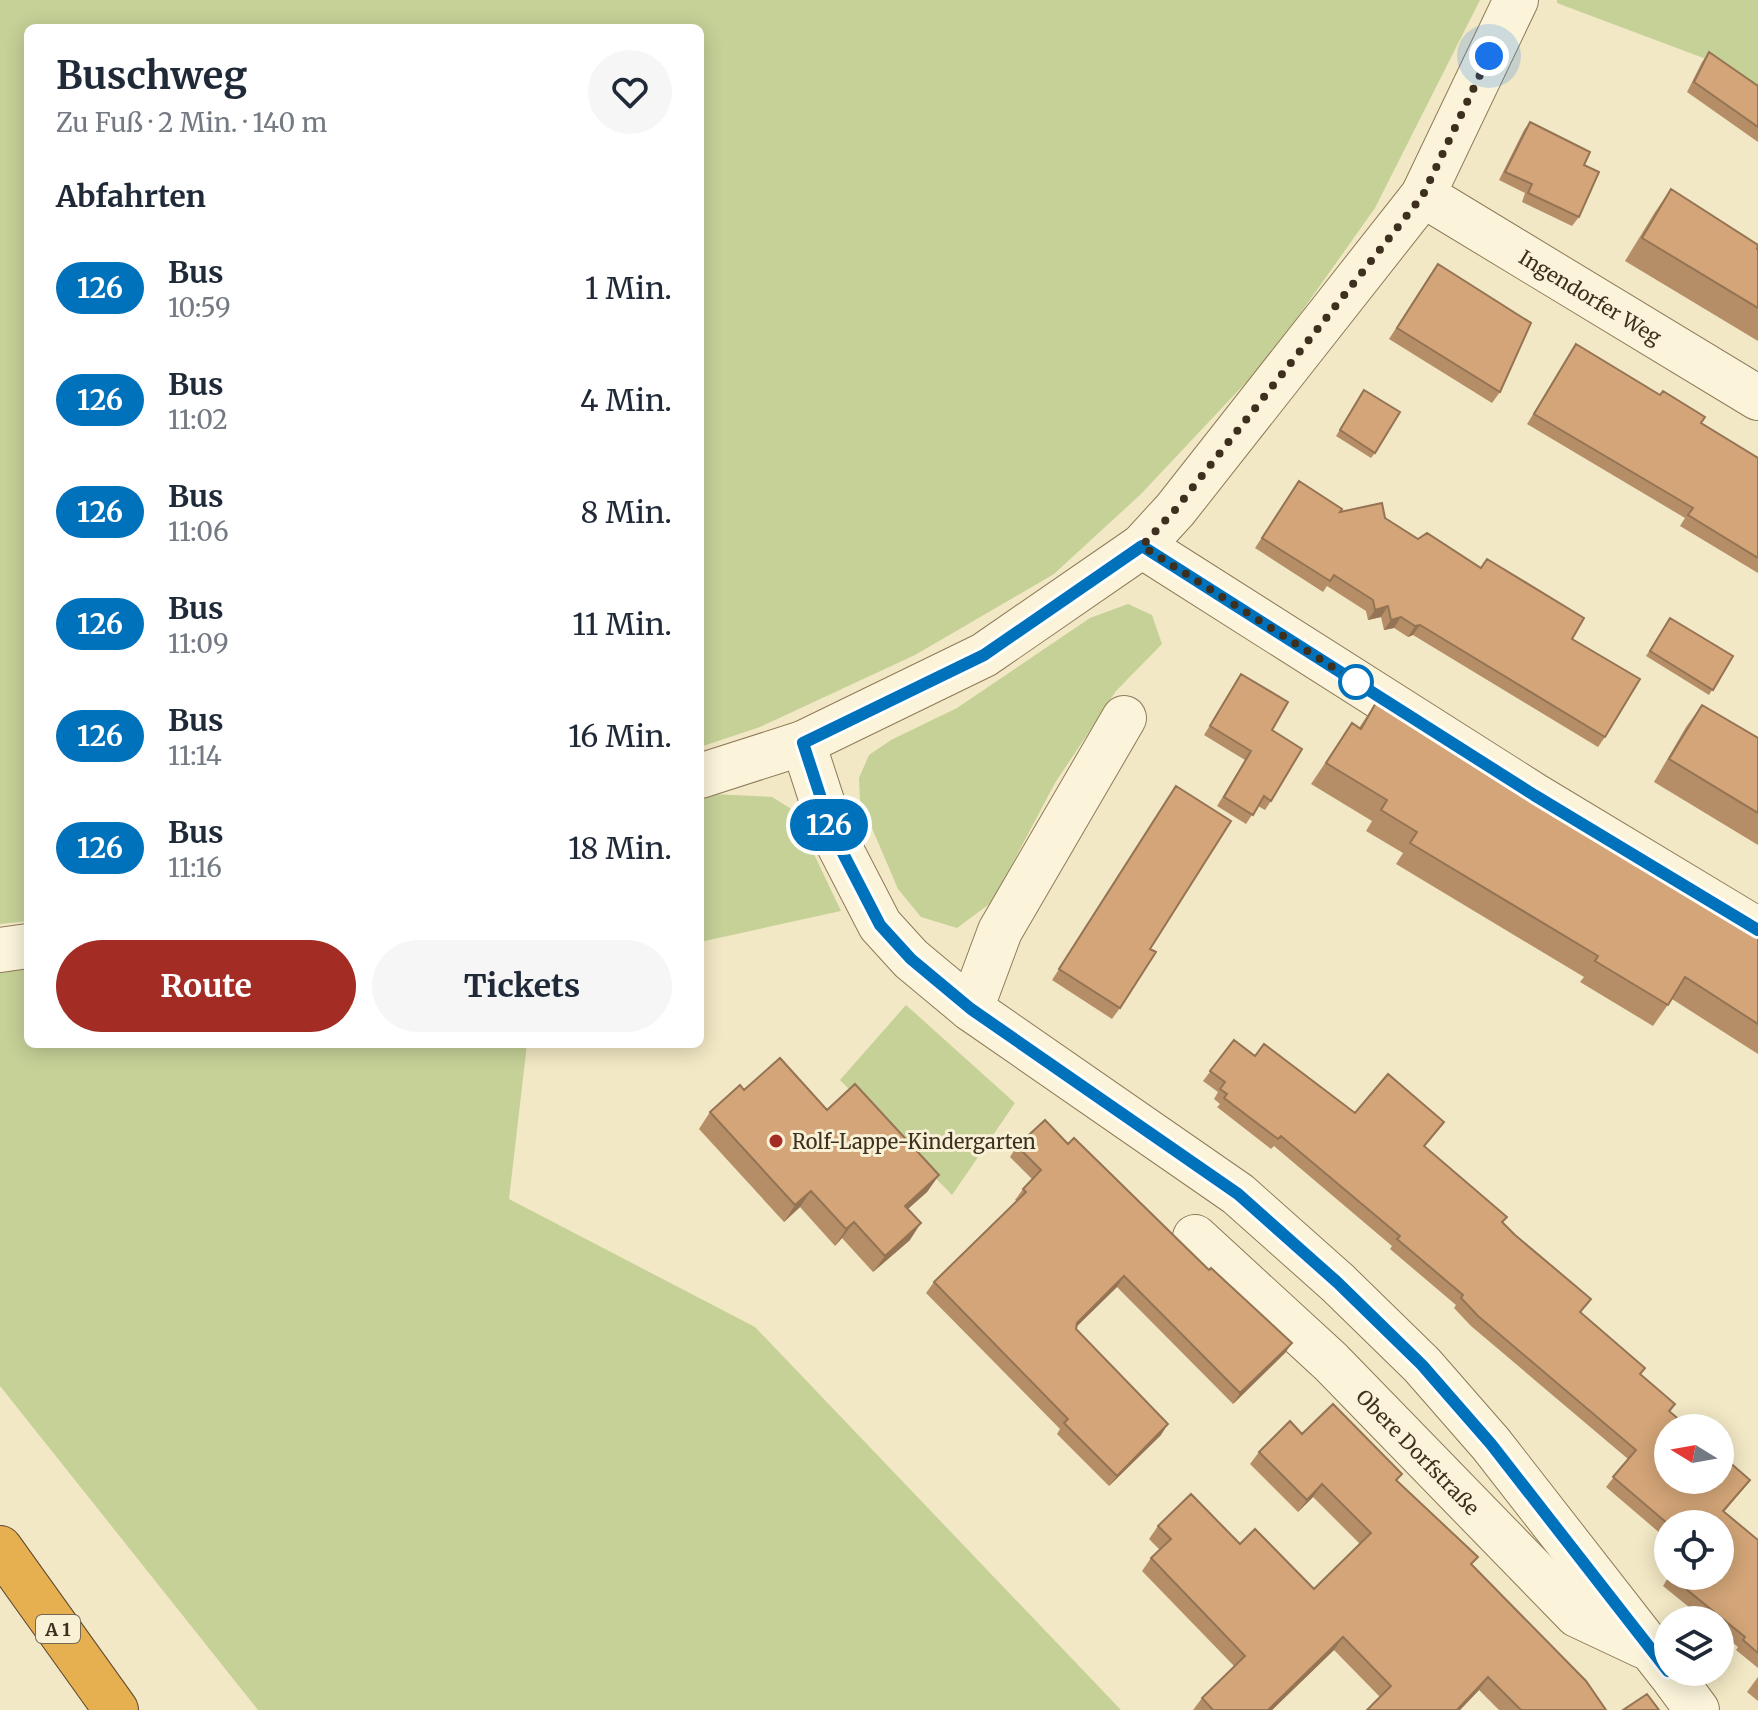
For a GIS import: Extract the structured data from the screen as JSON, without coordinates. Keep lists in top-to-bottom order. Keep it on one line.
{"streets":{"highway":["A 1"],"street":["Ingendorfer Weg","Obere Dorfstraße"]},"places":["Rolf-Lappe-Kindergarten"],"lines":["bus line 126"],"north":"left","page":{"on_map":"126","heading":[["Buschweg","Zu Fuß · 2 Min. · 140 m"],"Abfahrten"],"list":[{"mark":"126","name":"Bus","note":"10:59","value":"1 Min."},{"mark":"126","name":"Bus","note":"11:02","value":"4 Min."},{"mark":"126","name":"Bus","note":"11:06","value":"8 Min."},{"mark":"126","name":"Bus","note":"11:09","value":"11 Min."},{"mark":"126","name":"Bus","note":"11:14","value":"16 Min."},{"mark":"126","name":"Bus","note":"11:16","value":"18 Min."}],"buttons":["Route","Tickets"]}}
